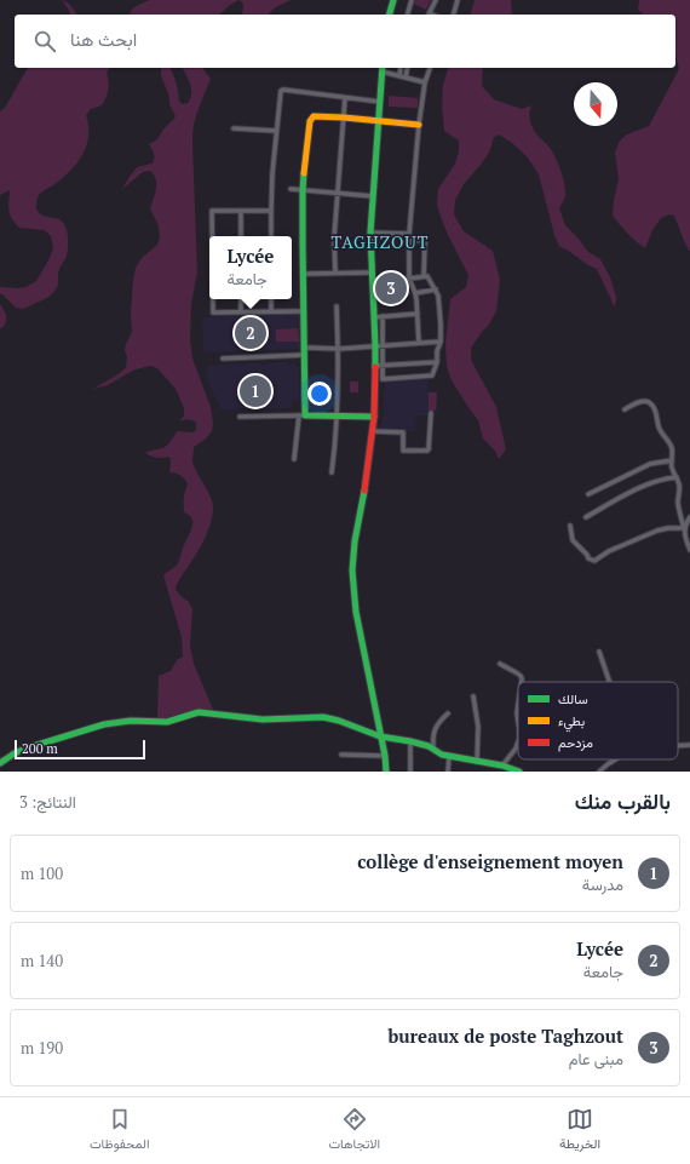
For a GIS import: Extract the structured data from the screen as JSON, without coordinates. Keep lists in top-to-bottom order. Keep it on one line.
{"districts":["TAGHZOUT"],"legend":["سالك","بطيء","مزدحم"],"scale_bar":"200 m","north":"bottom","page":{"search":"ابحث هنا","popup":["Lycée","جامعة"],"pins":["3","2","1"],"scale":"200 m","heading":["بالقرب منك","النتائج: 3"],"list":[{"mark":"1","name":"collège d'enseignement moyen","note":"مدرسة","value":"100 m"},{"mark":"2","name":"Lycée","note":"جامعة","value":"140 m"},{"mark":"3","name":"bureaux de poste Taghzout","note":"مبنى عام","value":"190 m"}],"nav":["الخريطة","الاتجاهات","المحفوظات"]}}
